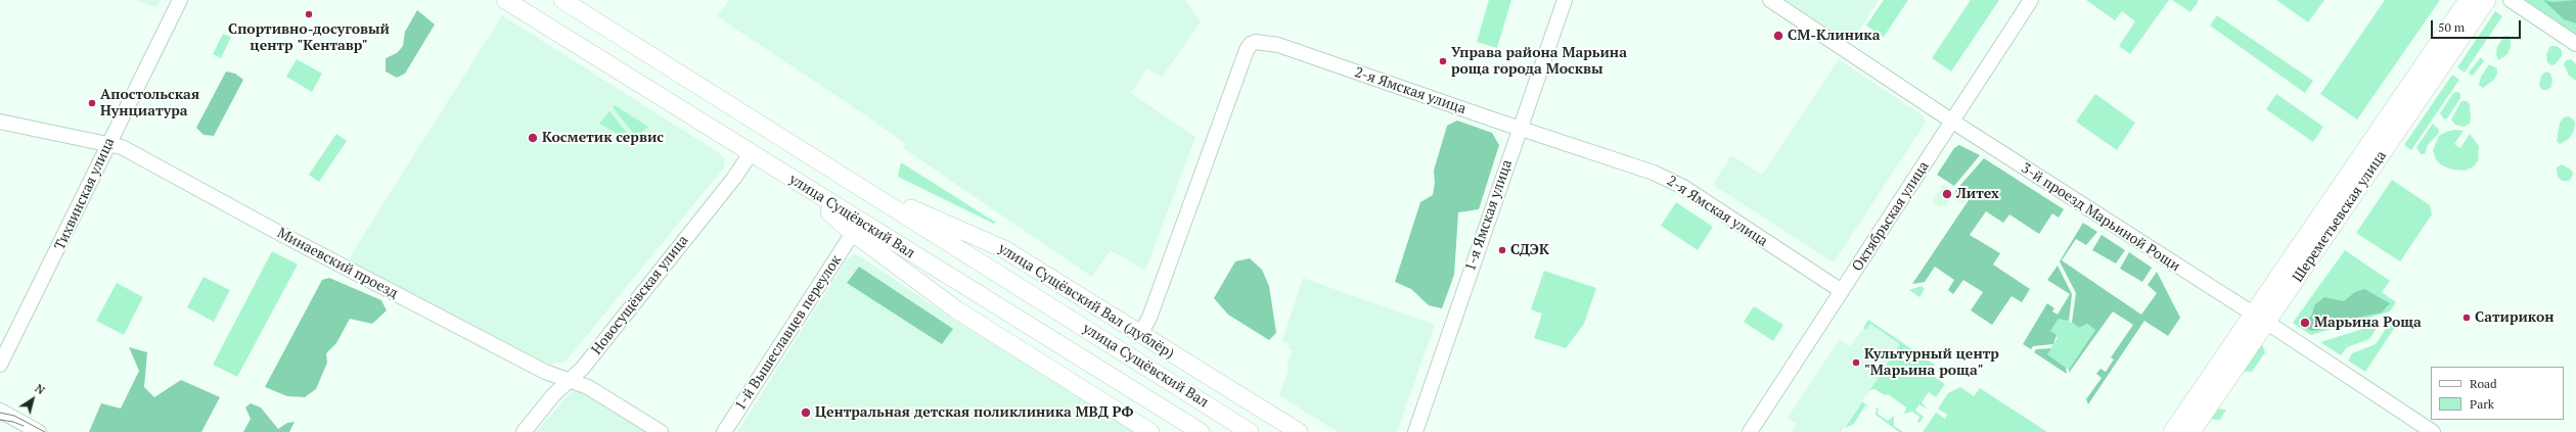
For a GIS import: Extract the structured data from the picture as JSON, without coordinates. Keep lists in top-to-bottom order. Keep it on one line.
{"streets":{"main road":["улица Сущёвский Вал","Шереметьевская улица","улица Сущёвский Вал (дублёр)"],"street":["2-я Ямская улица","Тихвинская улица","1-я Ямская улица","Октябрьская улица","3-й проезд Марьиной Рощи","Минаевский проезд","Новосущёвская улица","1-й Вышеславцев переулок"]},"crossings":[["2-я Ямская улица","1-я Ямская улица"],["2-я Ямская улица","Октябрьская улица"],["2-я Ямская улица","улица Сущёвский Вал (дублёр)"],["Тихвинская улица","Минаевский проезд"],["улица Сущёвский Вал","Новосущёвская улица"],["улица Сущёвский Вал","улица Сущёвский Вал (дублёр)"],["Октябрьская улица","3-й проезд Марьиной Рощи"],["Шереметьевская улица","3-й проезд Марьиной Рощи"],["Минаевский проезд","Новосущёвская улица"]],"places":["Спортивно-досуговый центр \"Кентавр\"","СМ-Клиника","Управа района Марьина роща города Москвы","Апостольская Нунциатура","Косметик сервис","Литех","СДЭК","Сатирикон","Марьина Роща","Культурный центр \"Марьина роща\"","Центральная детская поликлиника МВД РФ"],"legend":["Road","Park"],"scale_bar":"50 m","north":"top right"}
